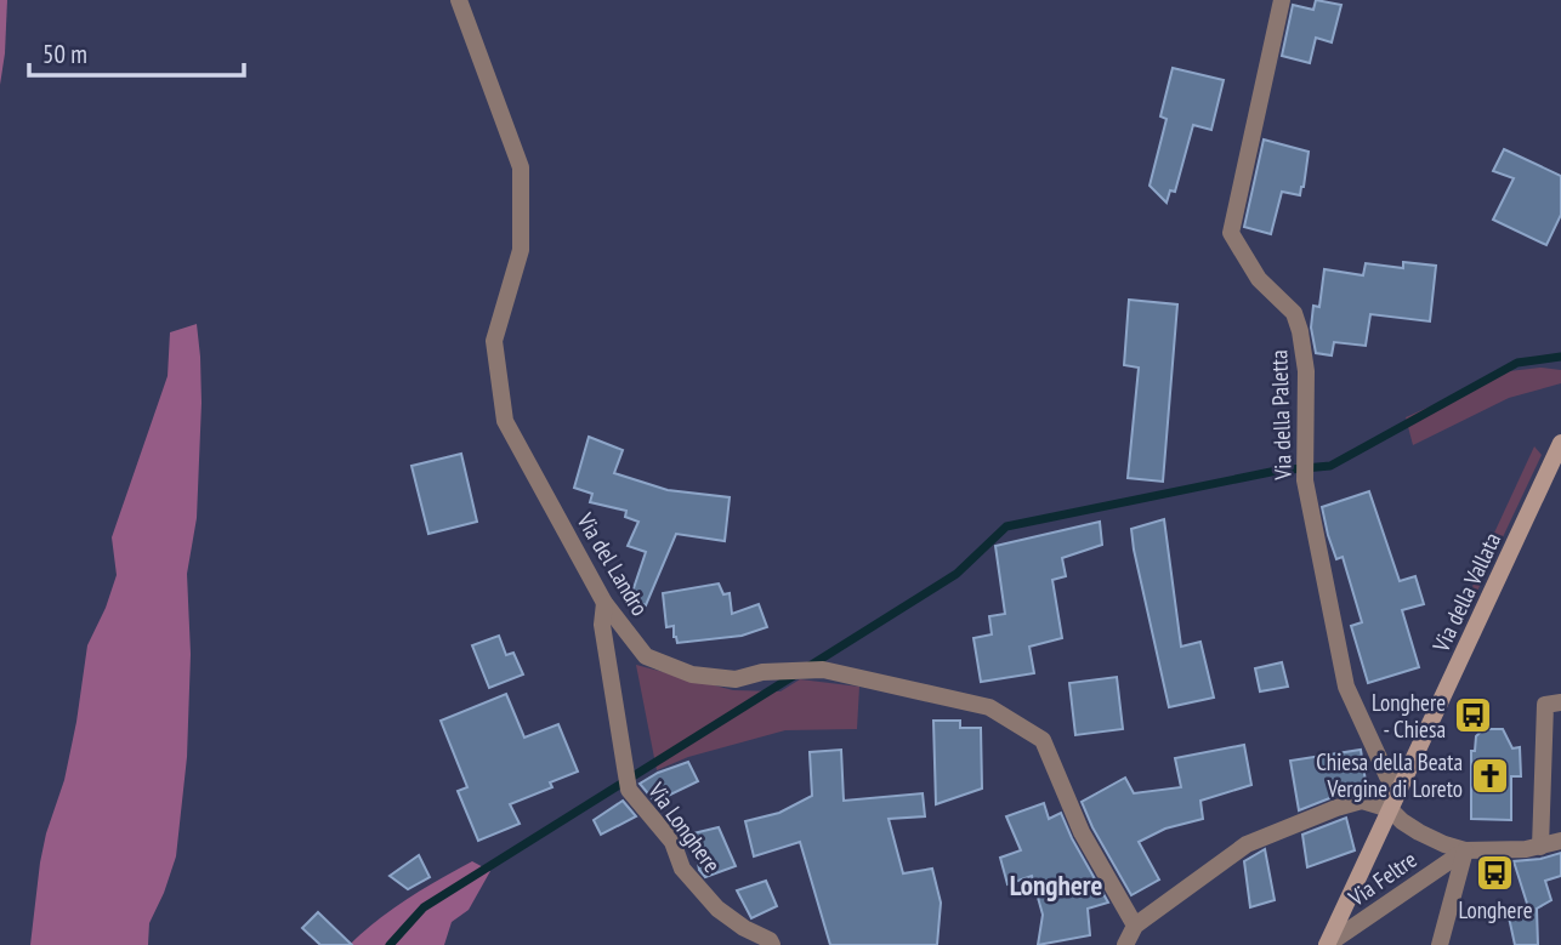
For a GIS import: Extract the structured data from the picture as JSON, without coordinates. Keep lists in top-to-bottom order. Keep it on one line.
{"streets":{"main road":["Via della Vallata"],"street":["Via della Paletta","Via del Landro","Via Longhere","Via Feltre"]},"crossings":[["Via della Paletta","Via della Vallata"],["Via del Landro","Via Longhere"],["Via della Vallata","Via Feltre"]],"districts":["Longhere"],"places":{"bus stop":["Longhere - Chiesa","Longhere"],"church":["Chiesa della Beata Vergine di Loreto"]},"scale_bar":"50 m"}
